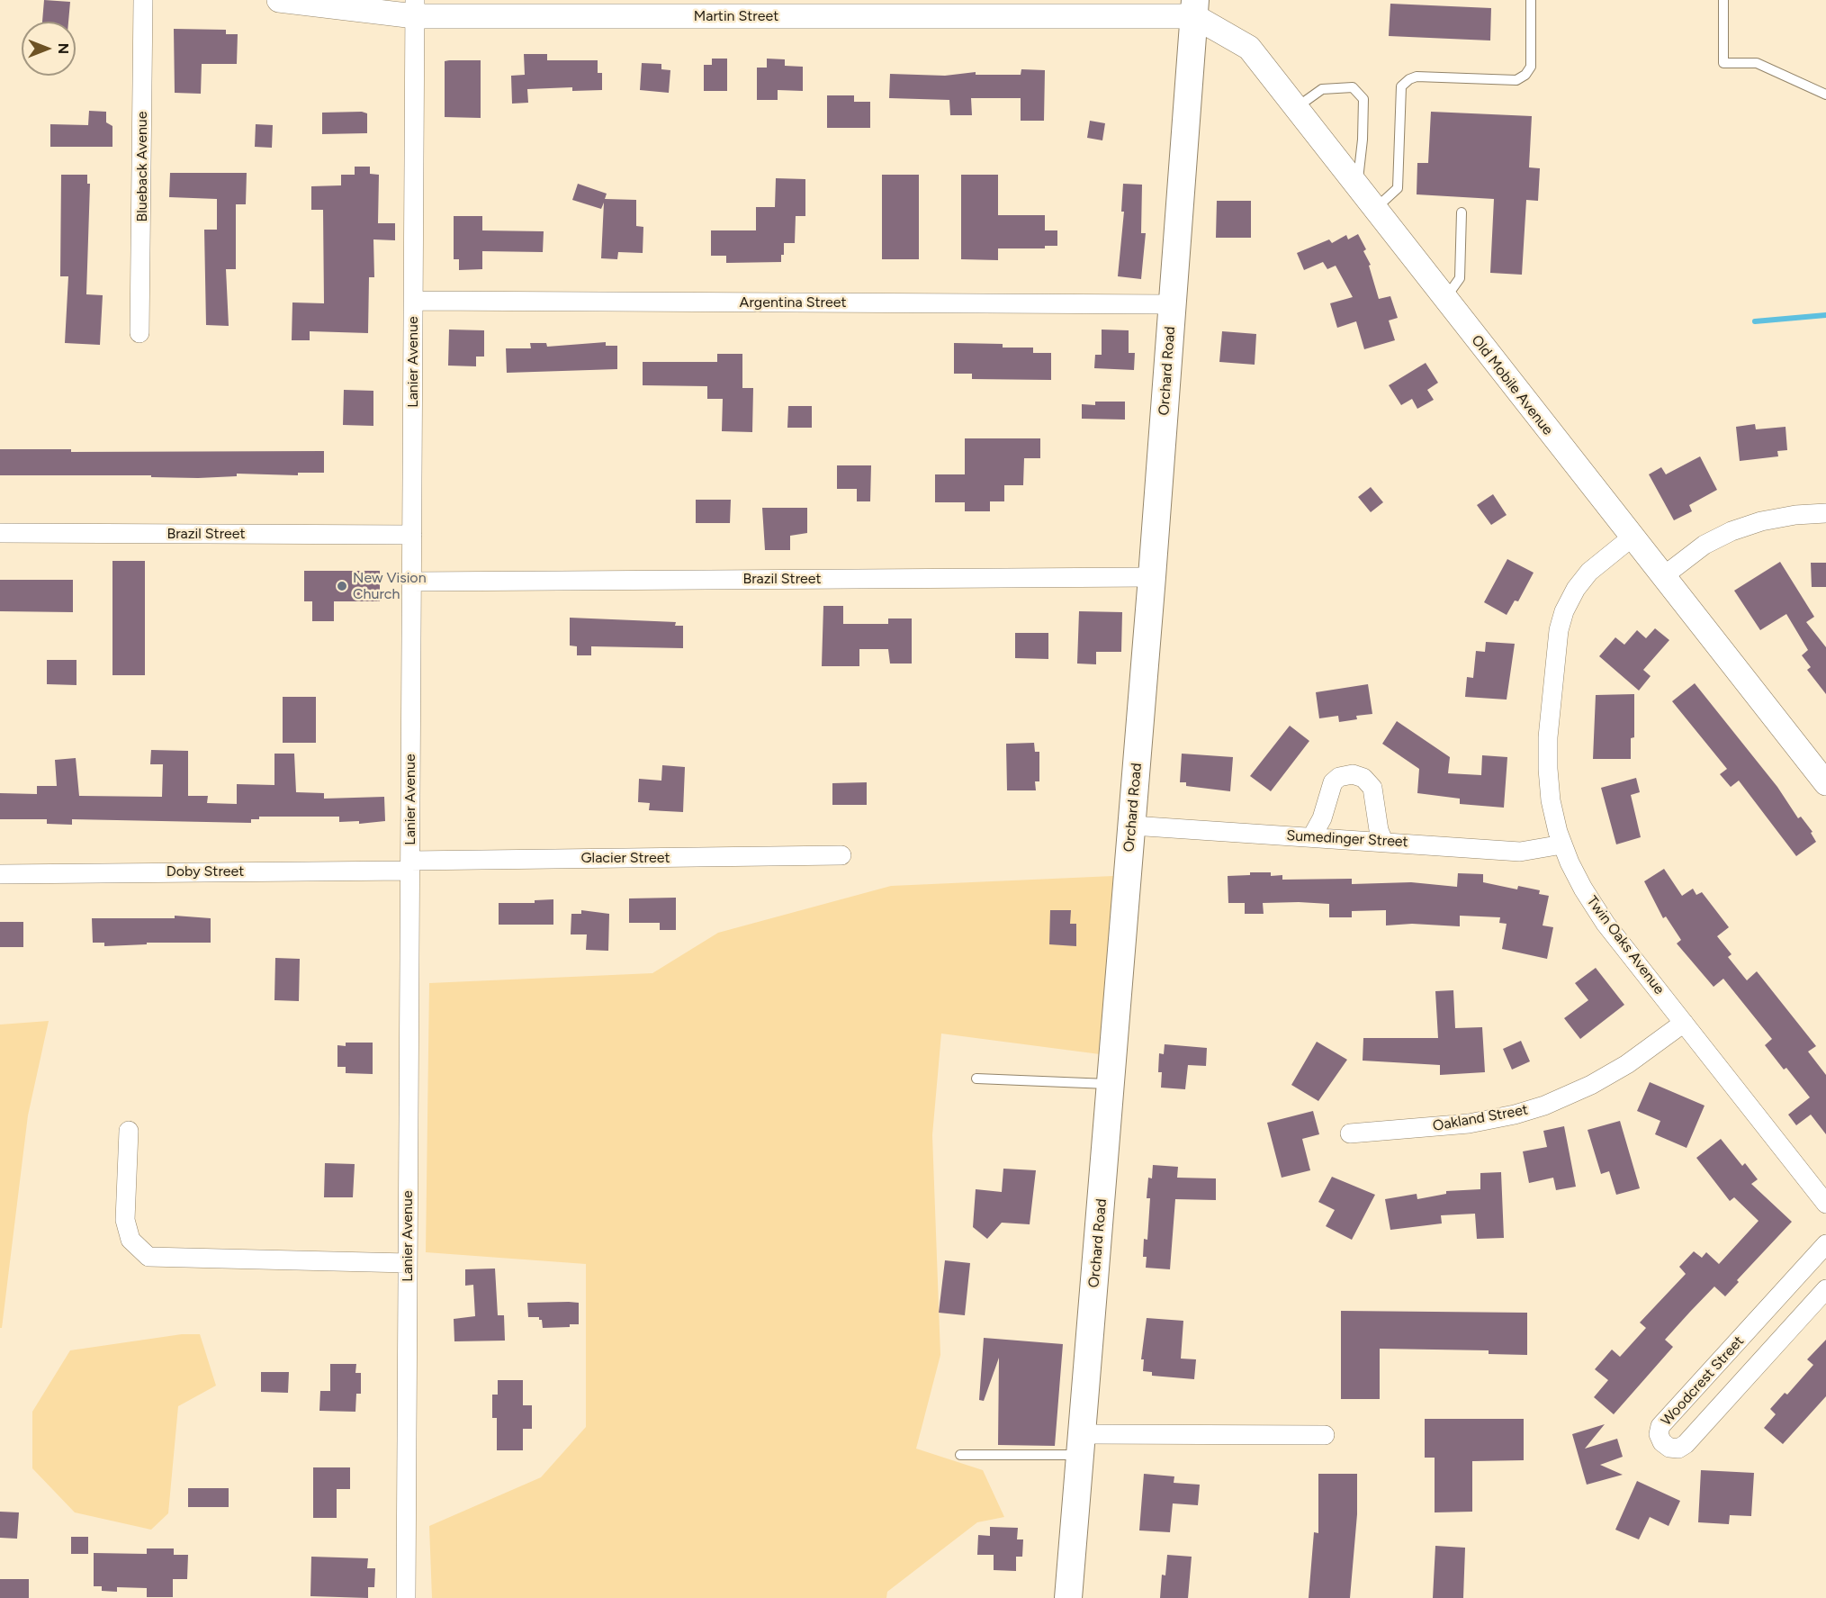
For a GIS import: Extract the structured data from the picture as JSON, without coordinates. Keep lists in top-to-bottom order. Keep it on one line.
{"streets":{"main road":["Orchard Road"],"street":["Martin Street","Blueback Avenue","Argentina Street","Lanier Avenue","Old Mobile Avenue","Brazil Street","Sumedinger Street","Glacier Street","Doby Street","Twin Oaks Avenue","Oakland Street","Woodcrest Street"]},"crossings":[["Martin Street","Lanier Avenue"],["Martin Street","Orchard Road"],["Martin Street","Old Mobile Avenue"],["Argentina Street","Lanier Avenue"],["Argentina Street","Orchard Road"],["Lanier Avenue","Brazil Street"],["Lanier Avenue","Glacier Street"],["Lanier Avenue","Doby Street"],["Orchard Road","Old Mobile Avenue"],["Orchard Road","Brazil Street"],["Orchard Road","Sumedinger Street"],["Old Mobile Avenue","Twin Oaks Avenue"],["Sumedinger Street","Twin Oaks Avenue"],["Glacier Street","Doby Street"],["Twin Oaks Avenue","Oakland Street"]],"places":["New Vision Church"],"north":"right"}
